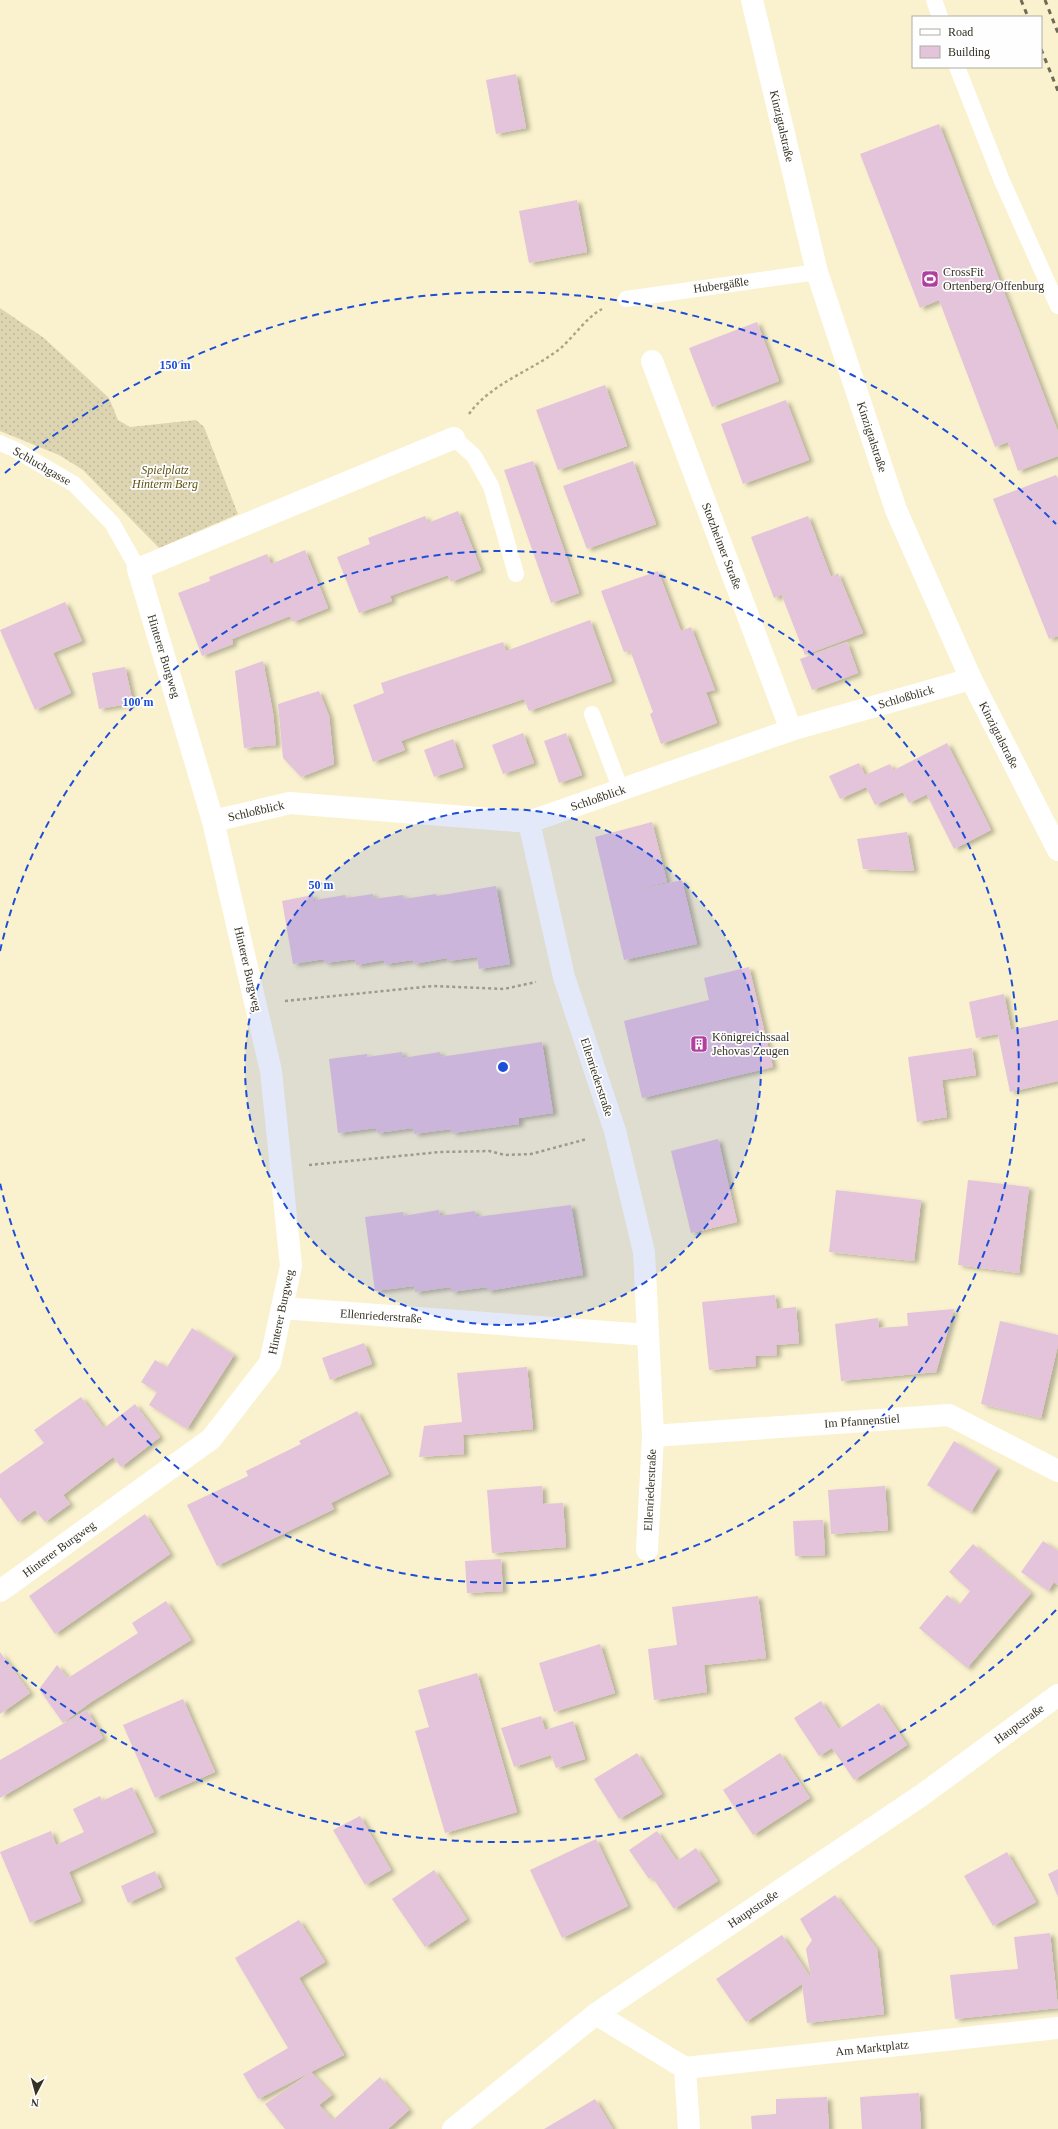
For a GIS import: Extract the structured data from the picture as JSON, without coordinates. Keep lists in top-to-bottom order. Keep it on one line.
{"streets":{"street":["Kinzigtalstraße","Stotzheimer Straße","Hinterer Burgweg","Schloßblick","Ellenriederstraße","Im Pfannenstiel","Hauptstraße","Am Marktplatz"],"lane":["Hubergäßle","Schluchgasse"]},"crossings":[["Kinzigtalstraße","Hubergäßle"],["Kinzigtalstraße","Schloßblick"],["Schluchgasse","Hinterer Burgweg"],["Stotzheimer Straße","Schloßblick"],["Hinterer Burgweg","Schloßblick"],["Hinterer Burgweg","Ellenriederstraße"],["Schloßblick","Ellenriederstraße"],["Ellenriederstraße","Im Pfannenstiel"]],"parks":["Spielplatz Hinterm Berg"],"places":{"sports":["CrossFit Ortenberg/Offenburg"],"building":["Königreichssaal Jehovas Zeugen"]},"legend":["Road","Building"],"north":"bottom","rings":["150 m","100 m","50 m"]}
